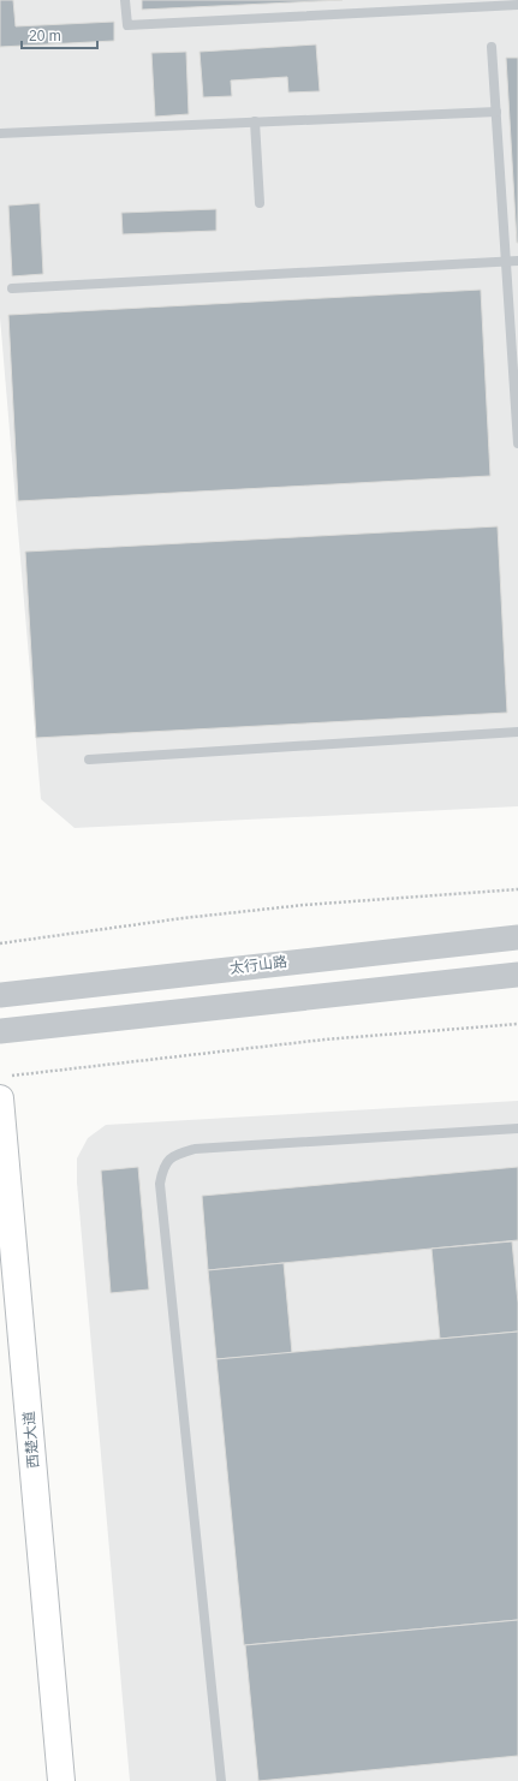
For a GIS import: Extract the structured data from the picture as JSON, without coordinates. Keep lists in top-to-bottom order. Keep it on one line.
{"streets":{"main road":["西楚大道"],"street":["太行山路"]},"scale_bar":"20 m"}
